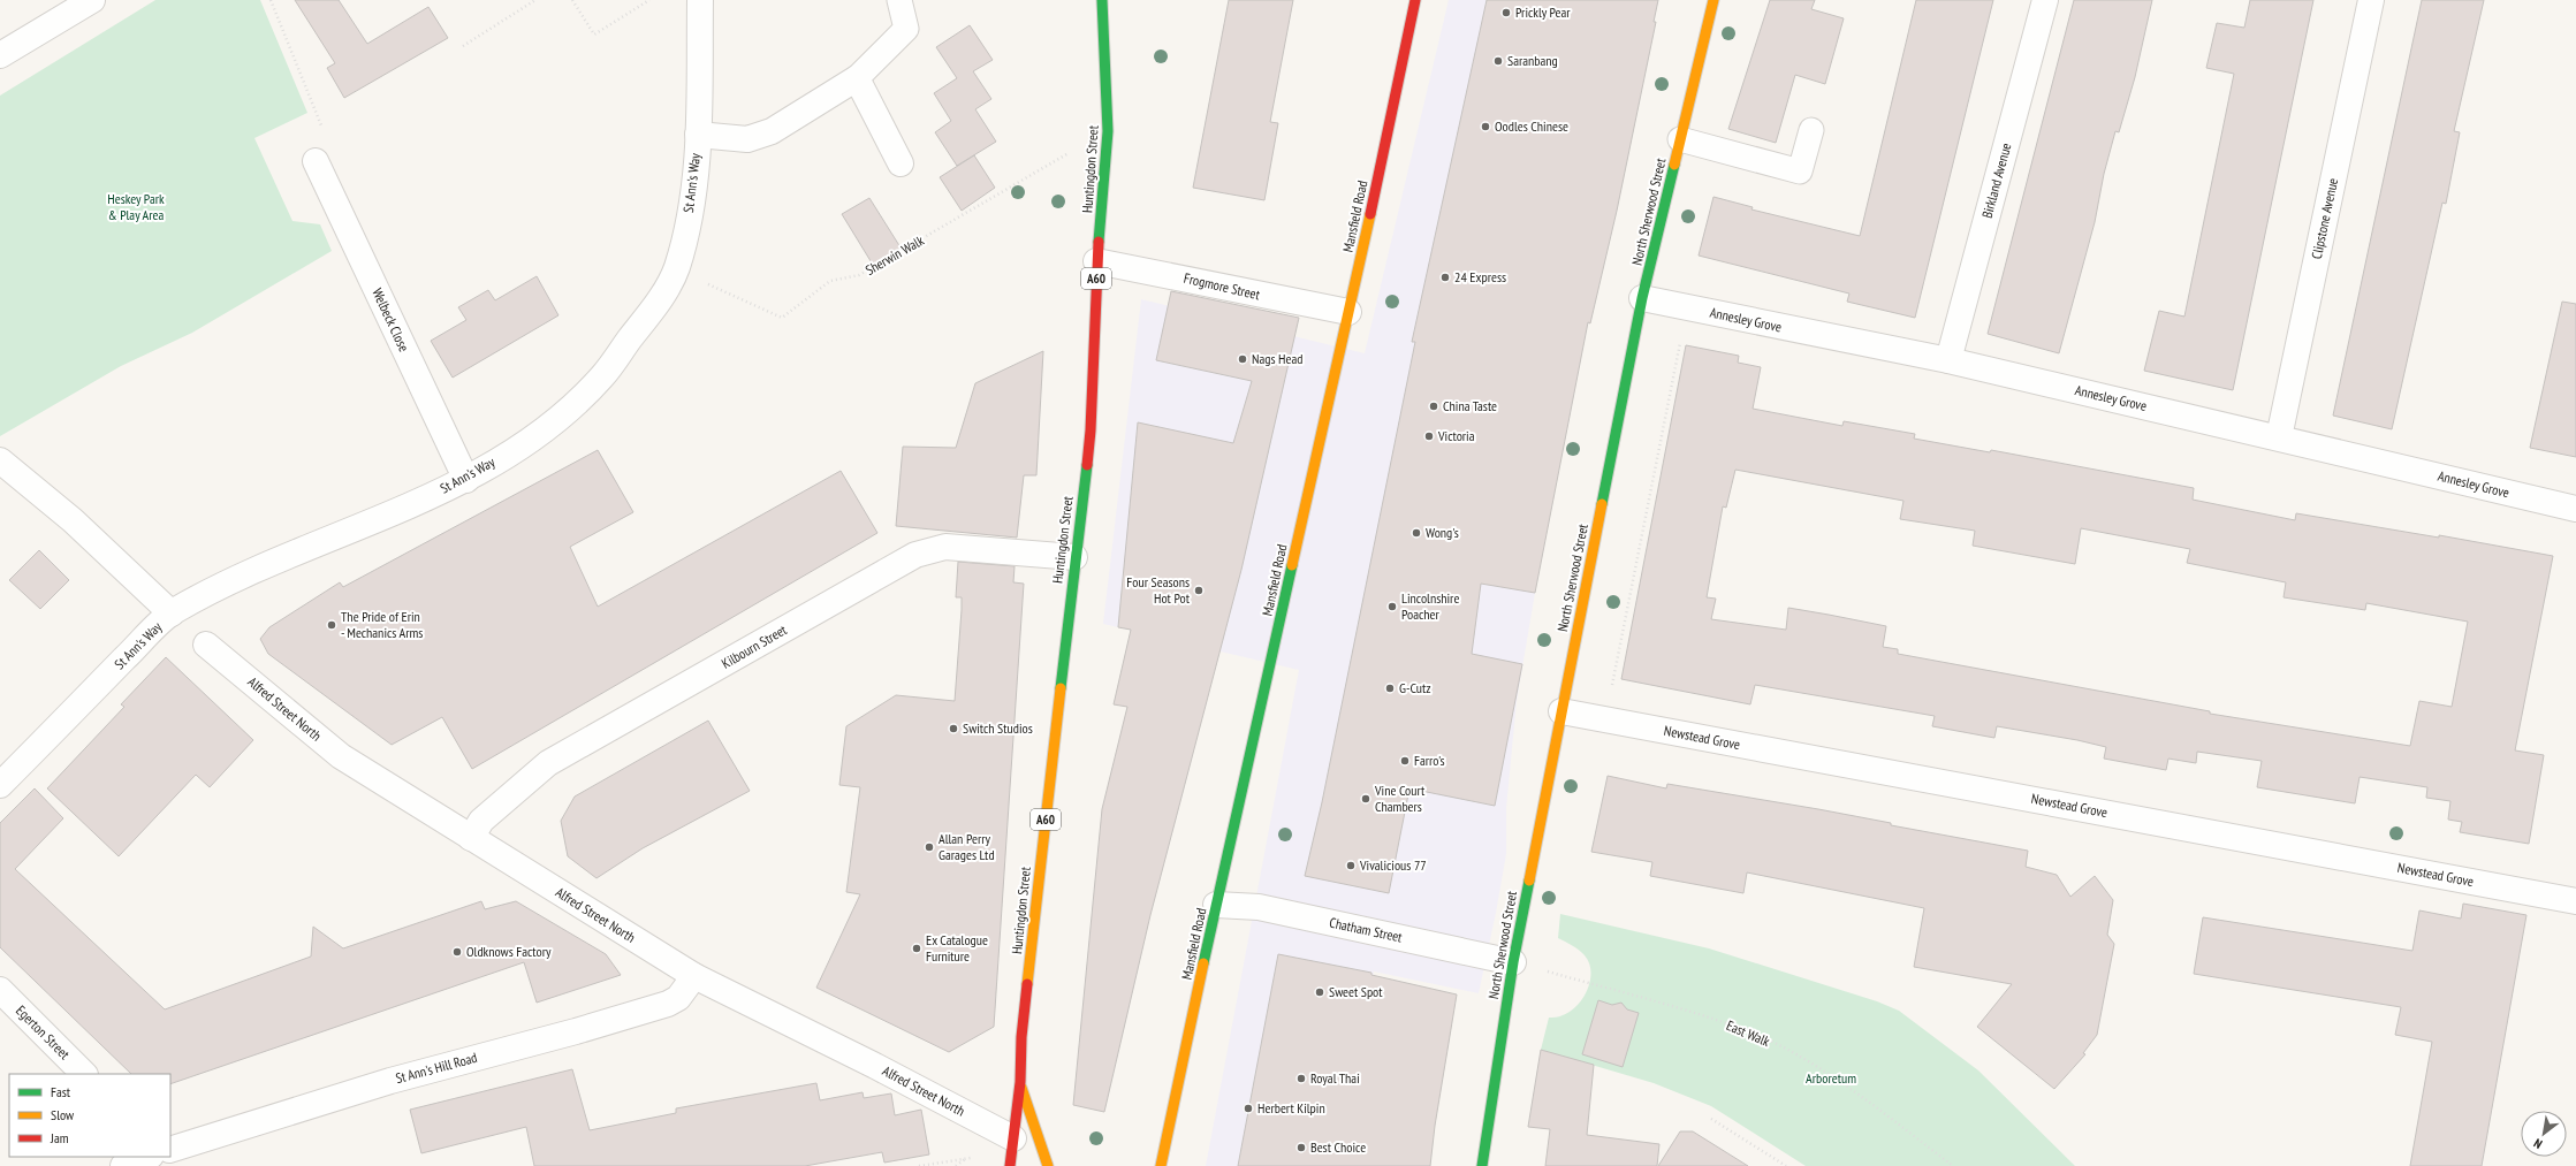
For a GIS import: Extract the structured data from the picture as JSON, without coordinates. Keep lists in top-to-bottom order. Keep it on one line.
{"streets":{"main road":["Huntingdon Street","North Sherwood Street","Mansfield Road","A60"],"street":["Birkland Avenue","St Ann's Way","Clipstone Avenue","Frogmore Street","Welbeck Close","Annesley Grove","Kilbourn Street","Alfred Street North","Newstead Grove","Chatham Street","Egerton Street","St Ann's Hill Road"],"path":["Sherwin Walk","East Walk"]},"crossings":[["Huntingdon Street","Sherwin Walk"],["Huntingdon Street","Frogmore Street"],["Huntingdon Street","Kilbourn Street"],["Huntingdon Street","Alfred Street North"],["Birkland Avenue","Annesley Grove"],["St Ann's Way","Sherwin Walk"],["St Ann's Way","Welbeck Close"],["North Sherwood Street","Annesley Grove"],["North Sherwood Street","Newstead Grove"],["North Sherwood Street","Chatham Street"],["North Sherwood Street","East Walk"],["Mansfield Road","Frogmore Street"],["Mansfield Road","Chatham Street"],["Clipstone Avenue","Annesley Grove"],["Kilbourn Street","Alfred Street North"],["Alfred Street North","St Ann's Hill Road"],["Chatham Street","East Walk"]],"parks":["Heskey Park & Play Area","Arboretum"],"places":["Prickly Pear","Saranbang","Oodles Chinese","24 Express","Nags Head","China Taste","Victoria","Wong's","Four Seasons Hot Pot","Lincolnshire Poacher","The Pride of Erin - Mechanics Arms","G-Cutz","Switch Studios","Farro's","Vine Court Chambers","Allan Perry Garages Ltd","Vivalicious 77","Ex Catalogue Furniture","Oldknows Factory","Sweet Spot","Royal Thai","Herbert Kilpin","Best Choice"],"legend":["Fast","Slow","Jam"],"north":"bottom left"}
